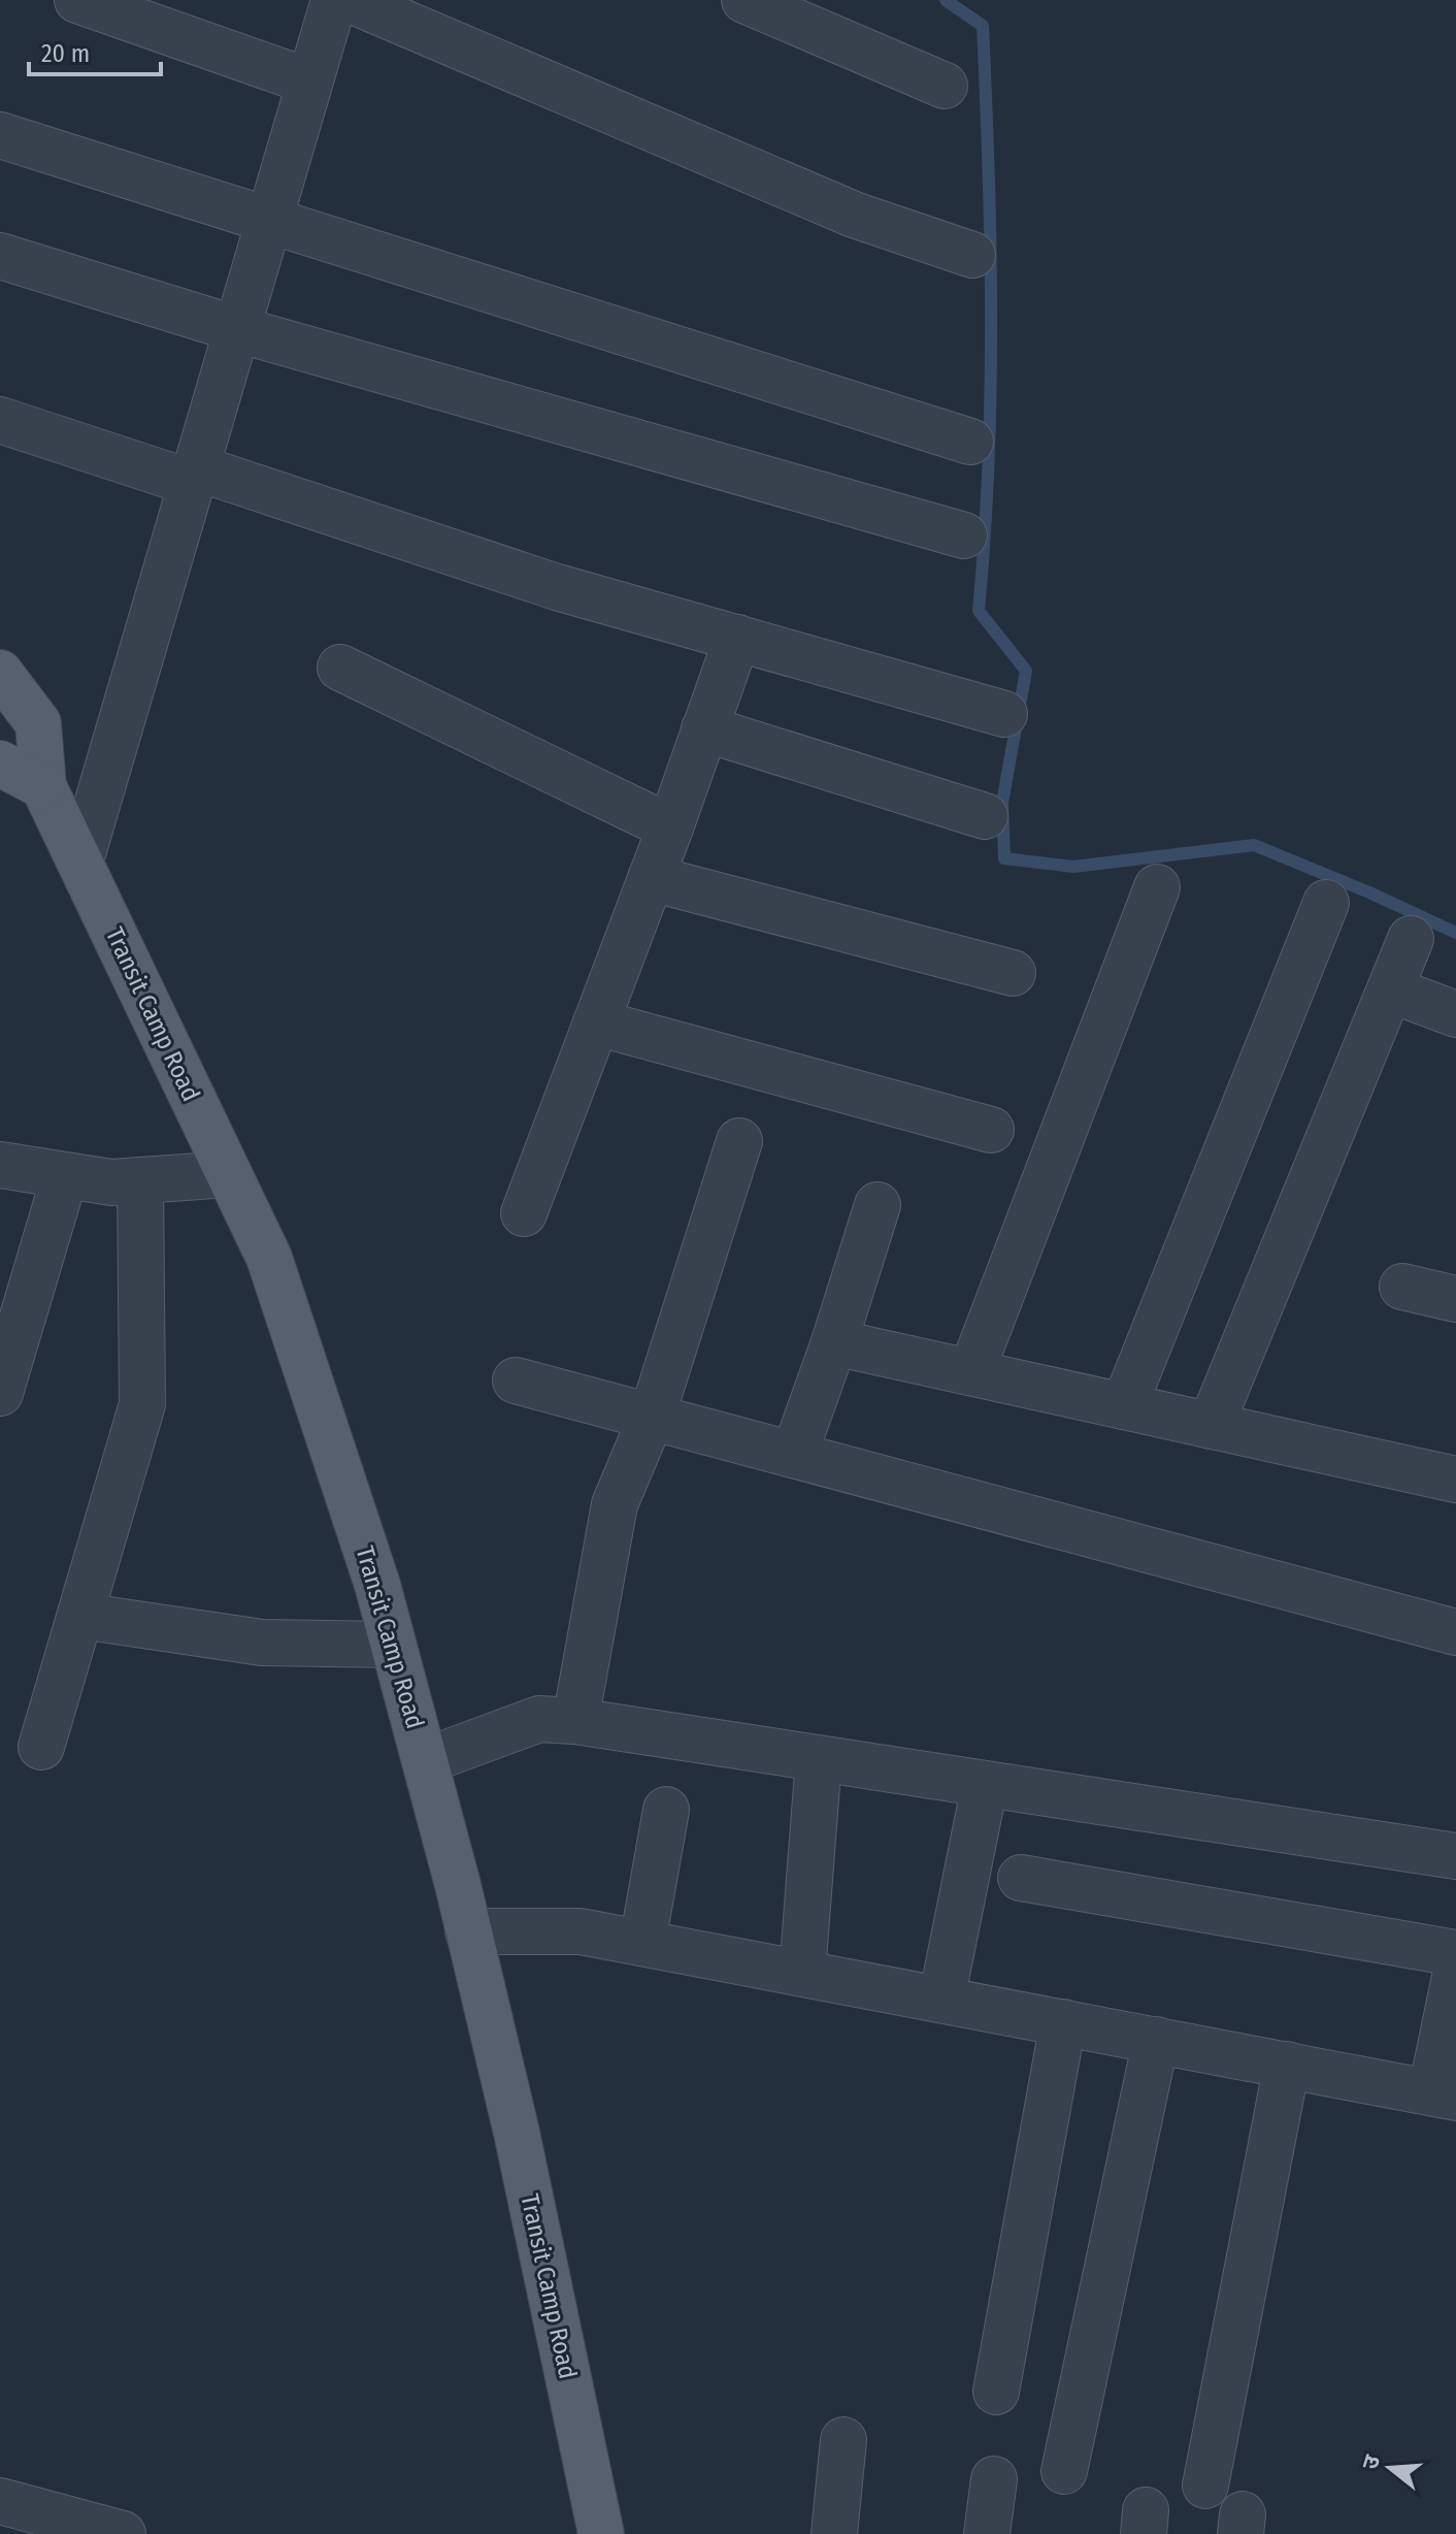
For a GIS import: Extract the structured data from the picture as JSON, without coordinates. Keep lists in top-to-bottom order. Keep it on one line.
{"streets":{"main road":["Transit Camp Road"]},"scale_bar":"20 m","north":"left"}
